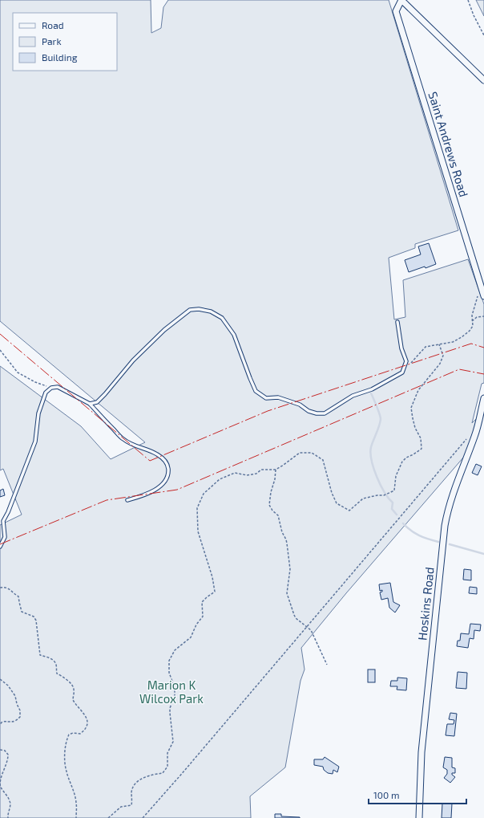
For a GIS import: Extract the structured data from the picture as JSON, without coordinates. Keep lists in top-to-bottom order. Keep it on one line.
{"streets":{"street":["Saint Andrews Road","Hoskins Road"]},"parks":["Marion K Wilcox Park"],"legend":["Road","Park","Building"],"scale_bar":"100 m"}
